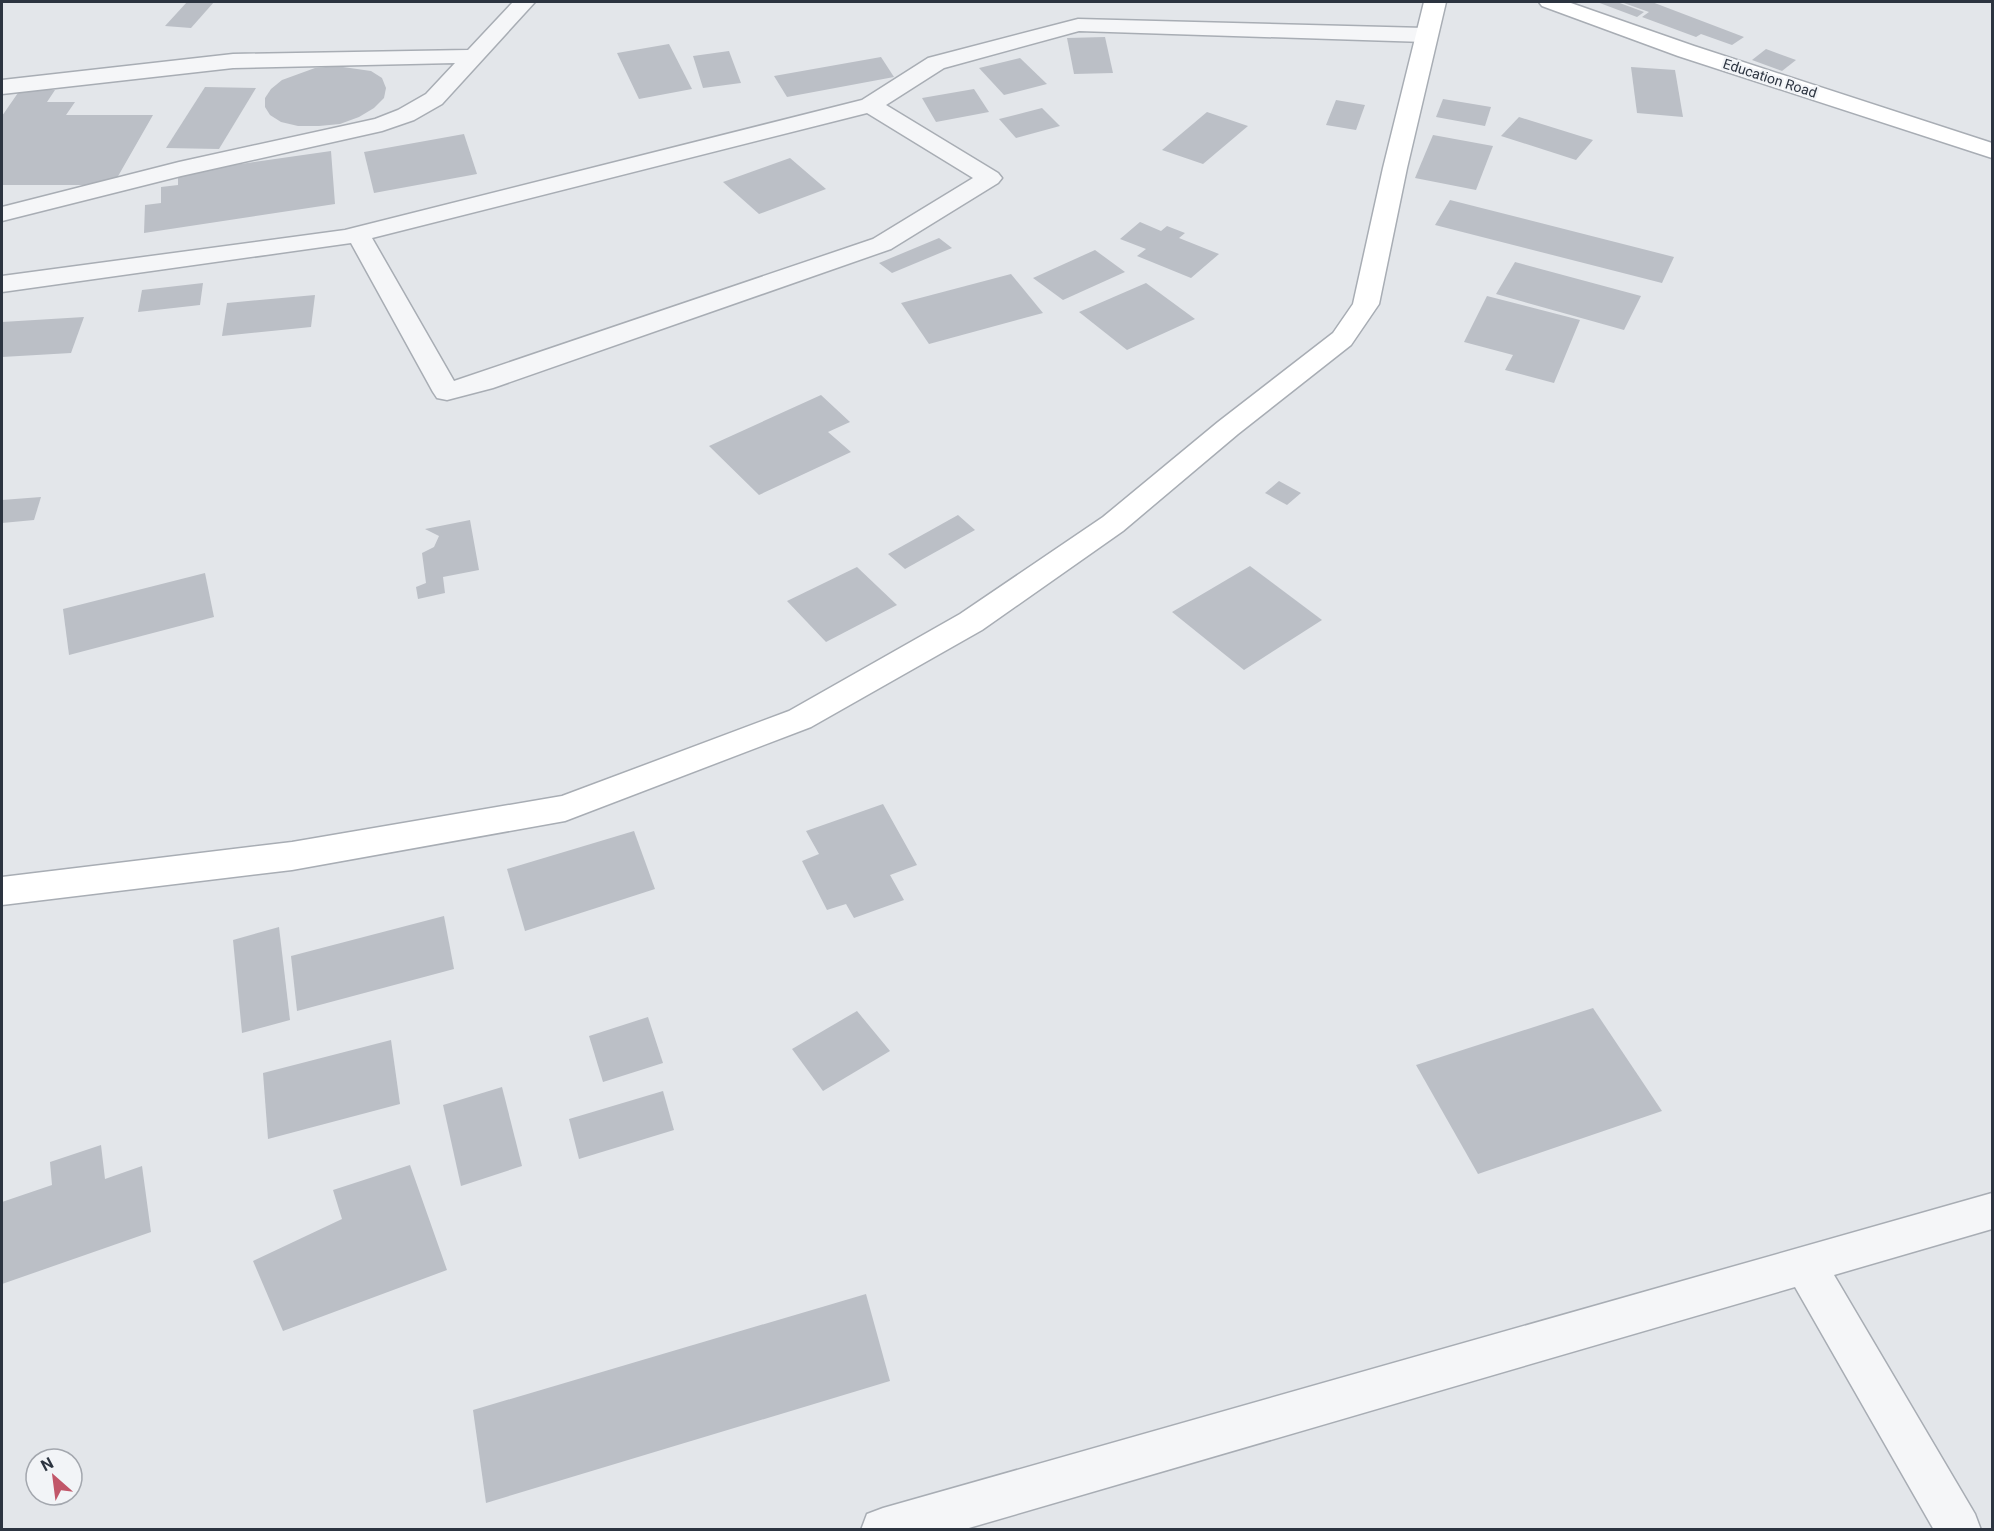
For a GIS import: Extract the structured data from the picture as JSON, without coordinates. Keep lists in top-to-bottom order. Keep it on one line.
{"streets":{"street":["Education Road"]},"north":"top left"}
